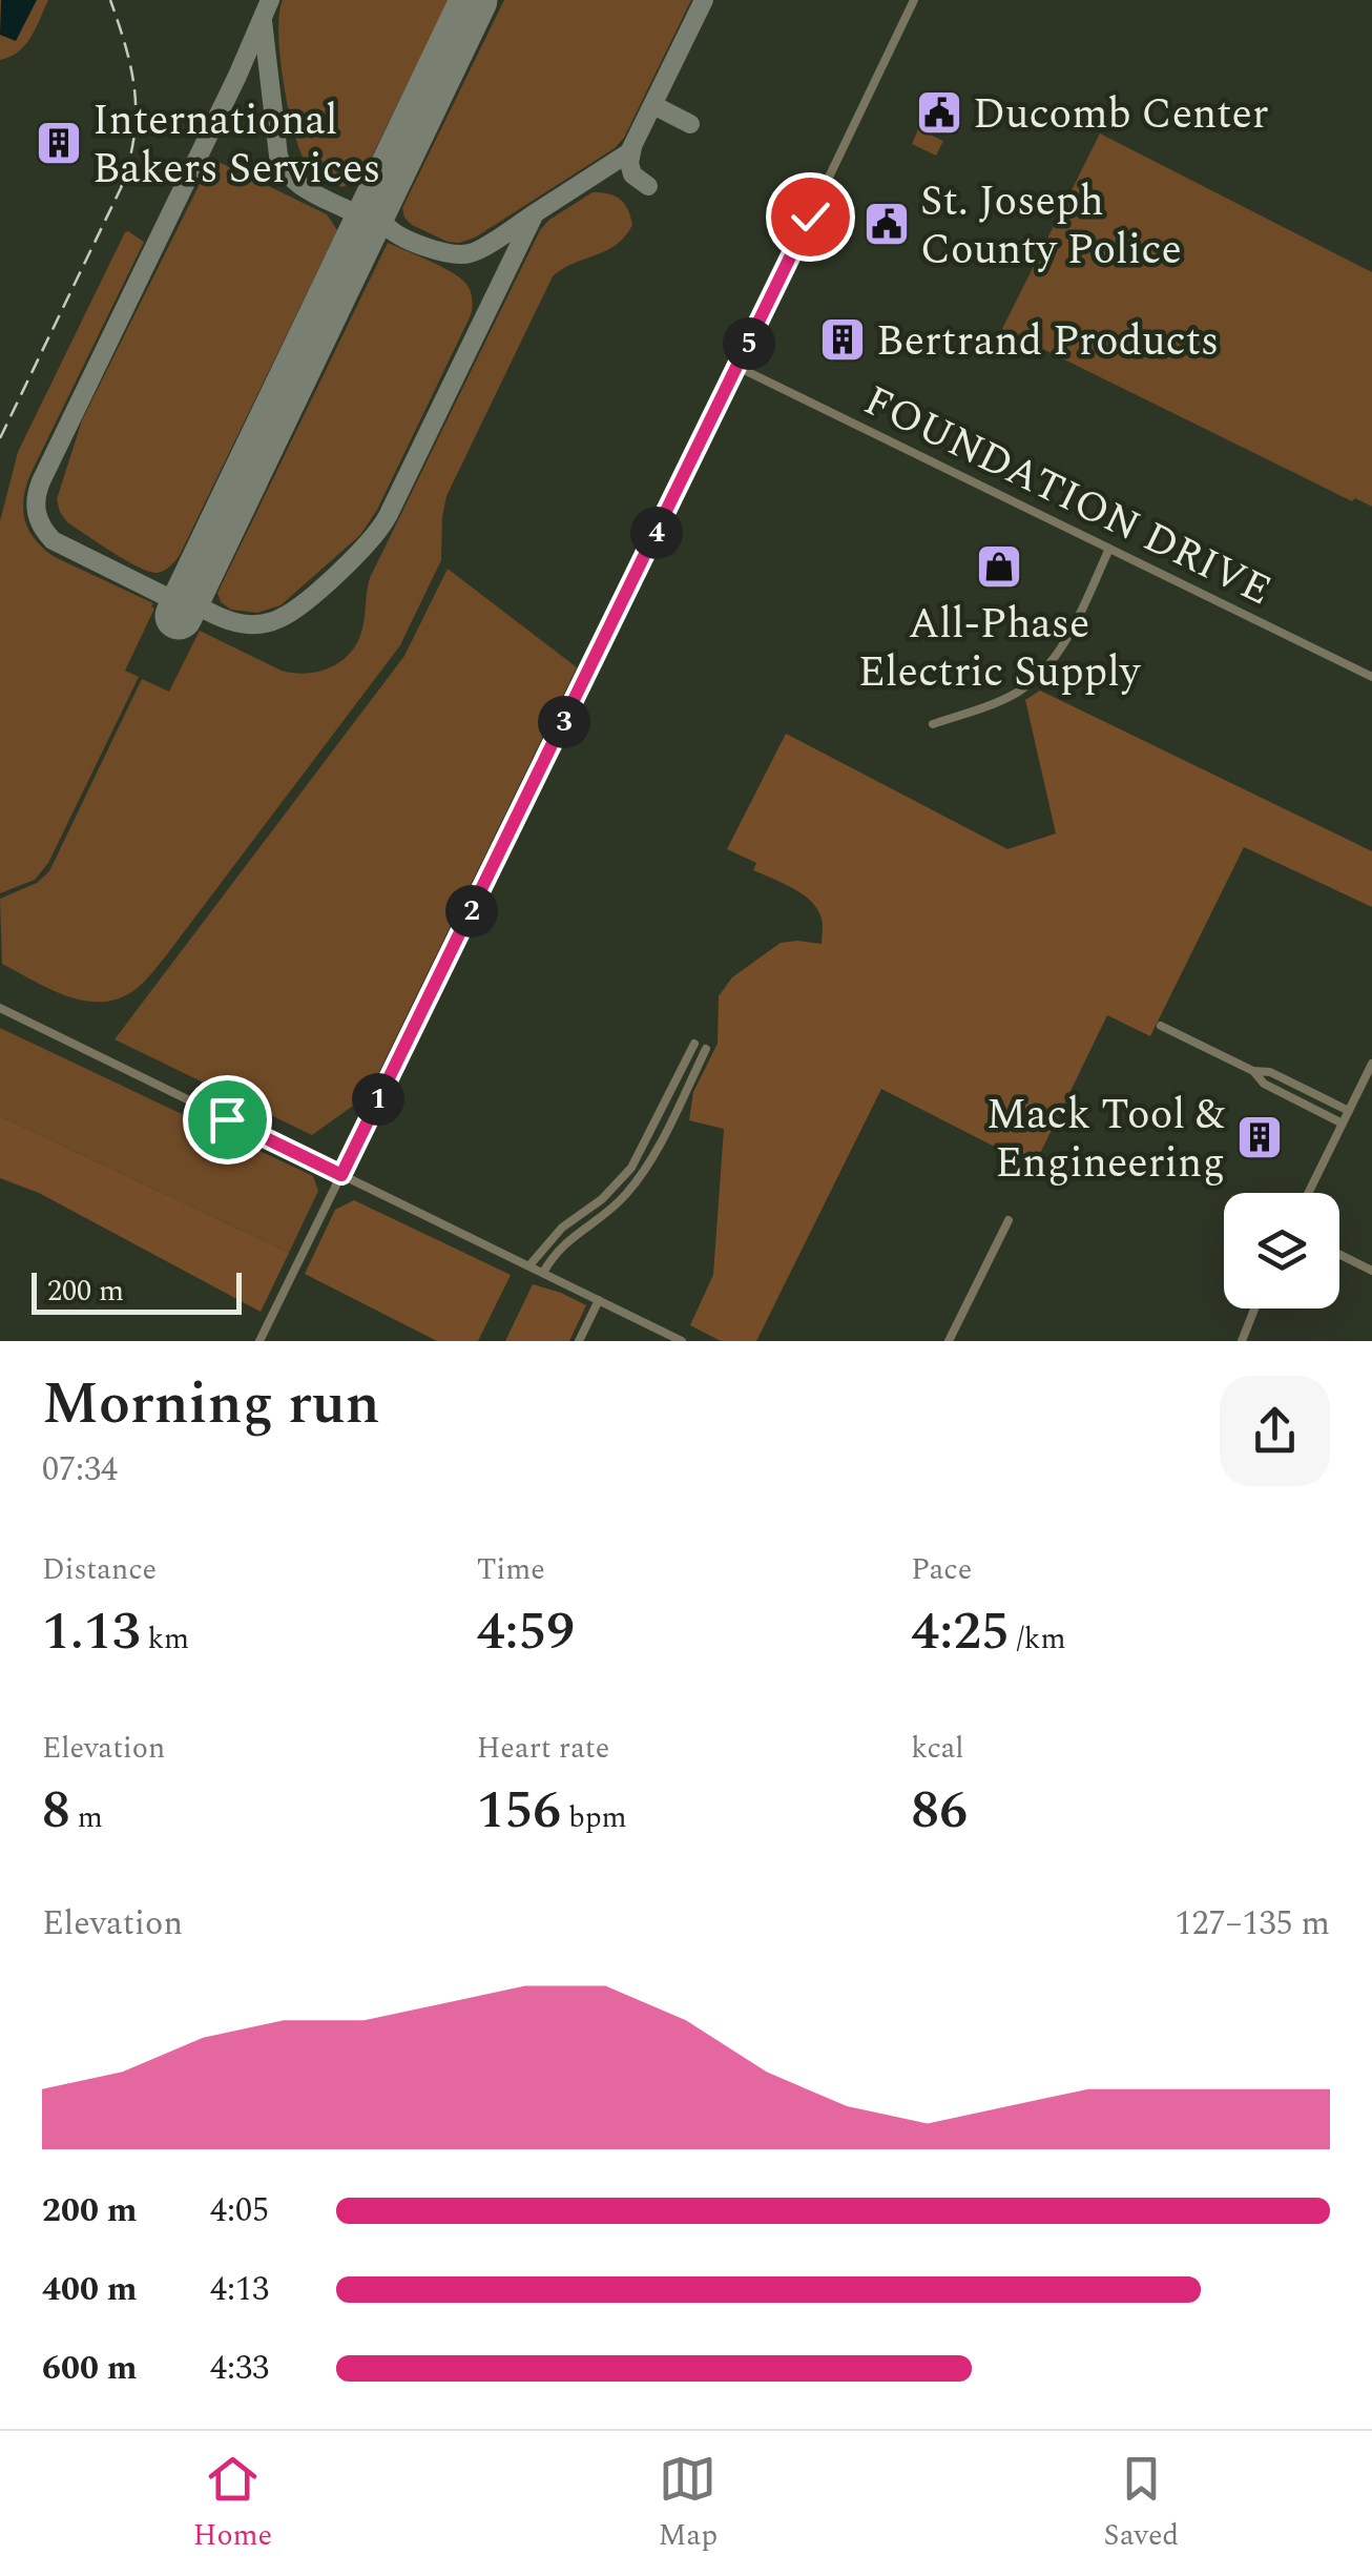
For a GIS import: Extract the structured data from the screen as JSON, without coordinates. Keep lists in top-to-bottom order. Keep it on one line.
{"streets":{"street":["FOUNDATION DRIVE"]},"places":{"public building":["Ducomb Center","St. Joseph County Police"],"building":["International Bakers Services","Bertrand Products","Mack Tool & Engineering"],"shop":["All-Phase Electric Supply"]},"scale_bar":"200 m","page":{"pins":["5","4","3","2","1"],"scale":"200 m","heading":["Morning run","07:34"],"stats":[["Distance","1.13 km"],["Time","4:59"],["Pace","4:25 /km"],["Elevation","8 m"],["Heart rate","156 bpm"],["kcal","86"]],"chart":["Elevation","127–135 m"],"list":[{"name":"200 m","note":"4:05"},{"name":"400 m","note":"4:13"},{"name":"600 m","note":"4:33"}],"tabs":["Home","Map","Saved"]}}
